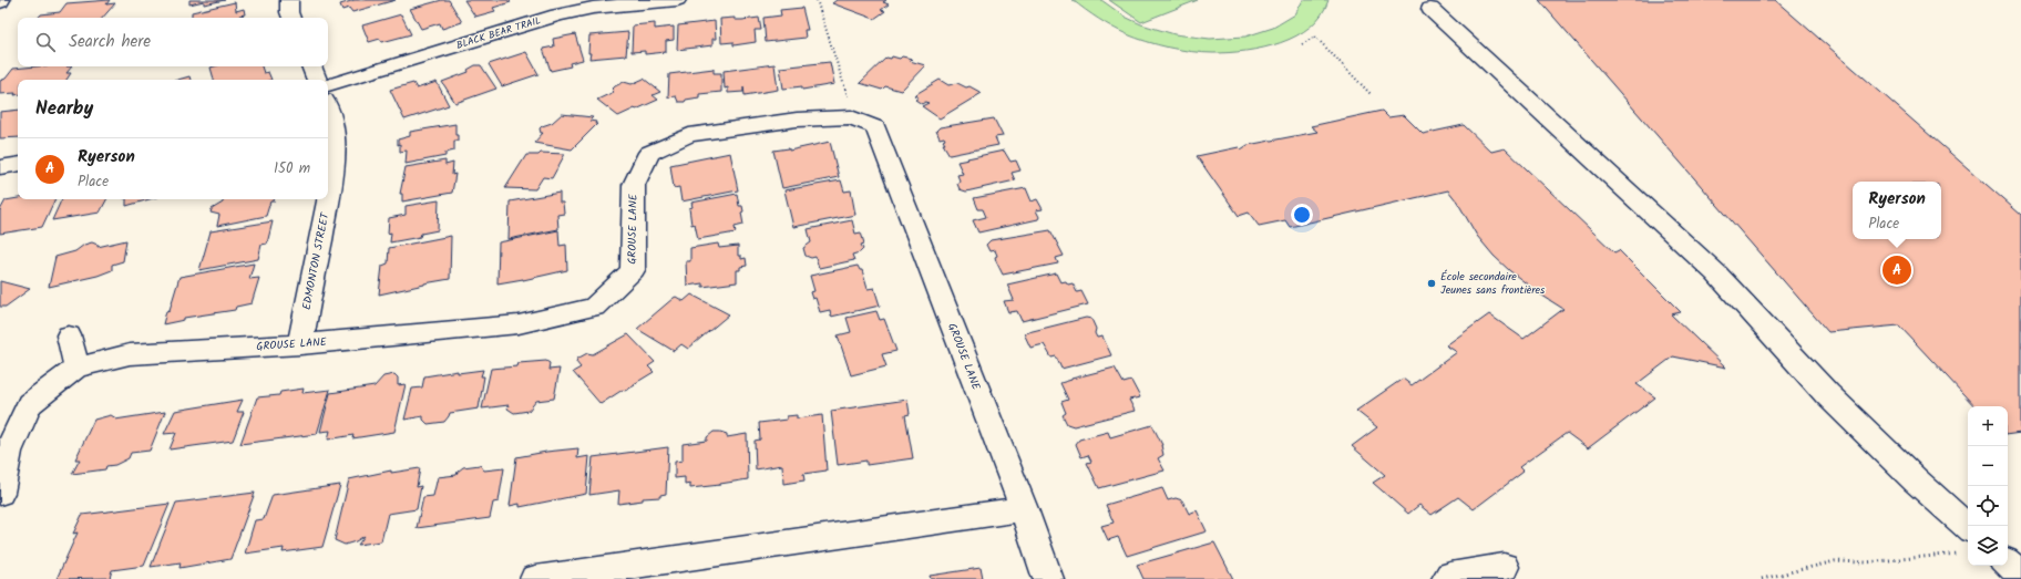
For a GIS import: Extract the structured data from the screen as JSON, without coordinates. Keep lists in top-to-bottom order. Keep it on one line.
{"streets":{"street":["BLACK BEAR TRAIL","GROUSE LANE","EDMONTON STREET"]},"crossings":[["GROUSE LANE","EDMONTON STREET"]],"places":["École secondaire Jeunes sans frontières"],"page":{"search":"Search here","heading":"Nearby","list":[{"mark":"A","name":"Ryerson","note":"Place","value":"150 m"}],"popup":["Ryerson","Place"],"pins":"A","map_buttons":["+","−"]}}
